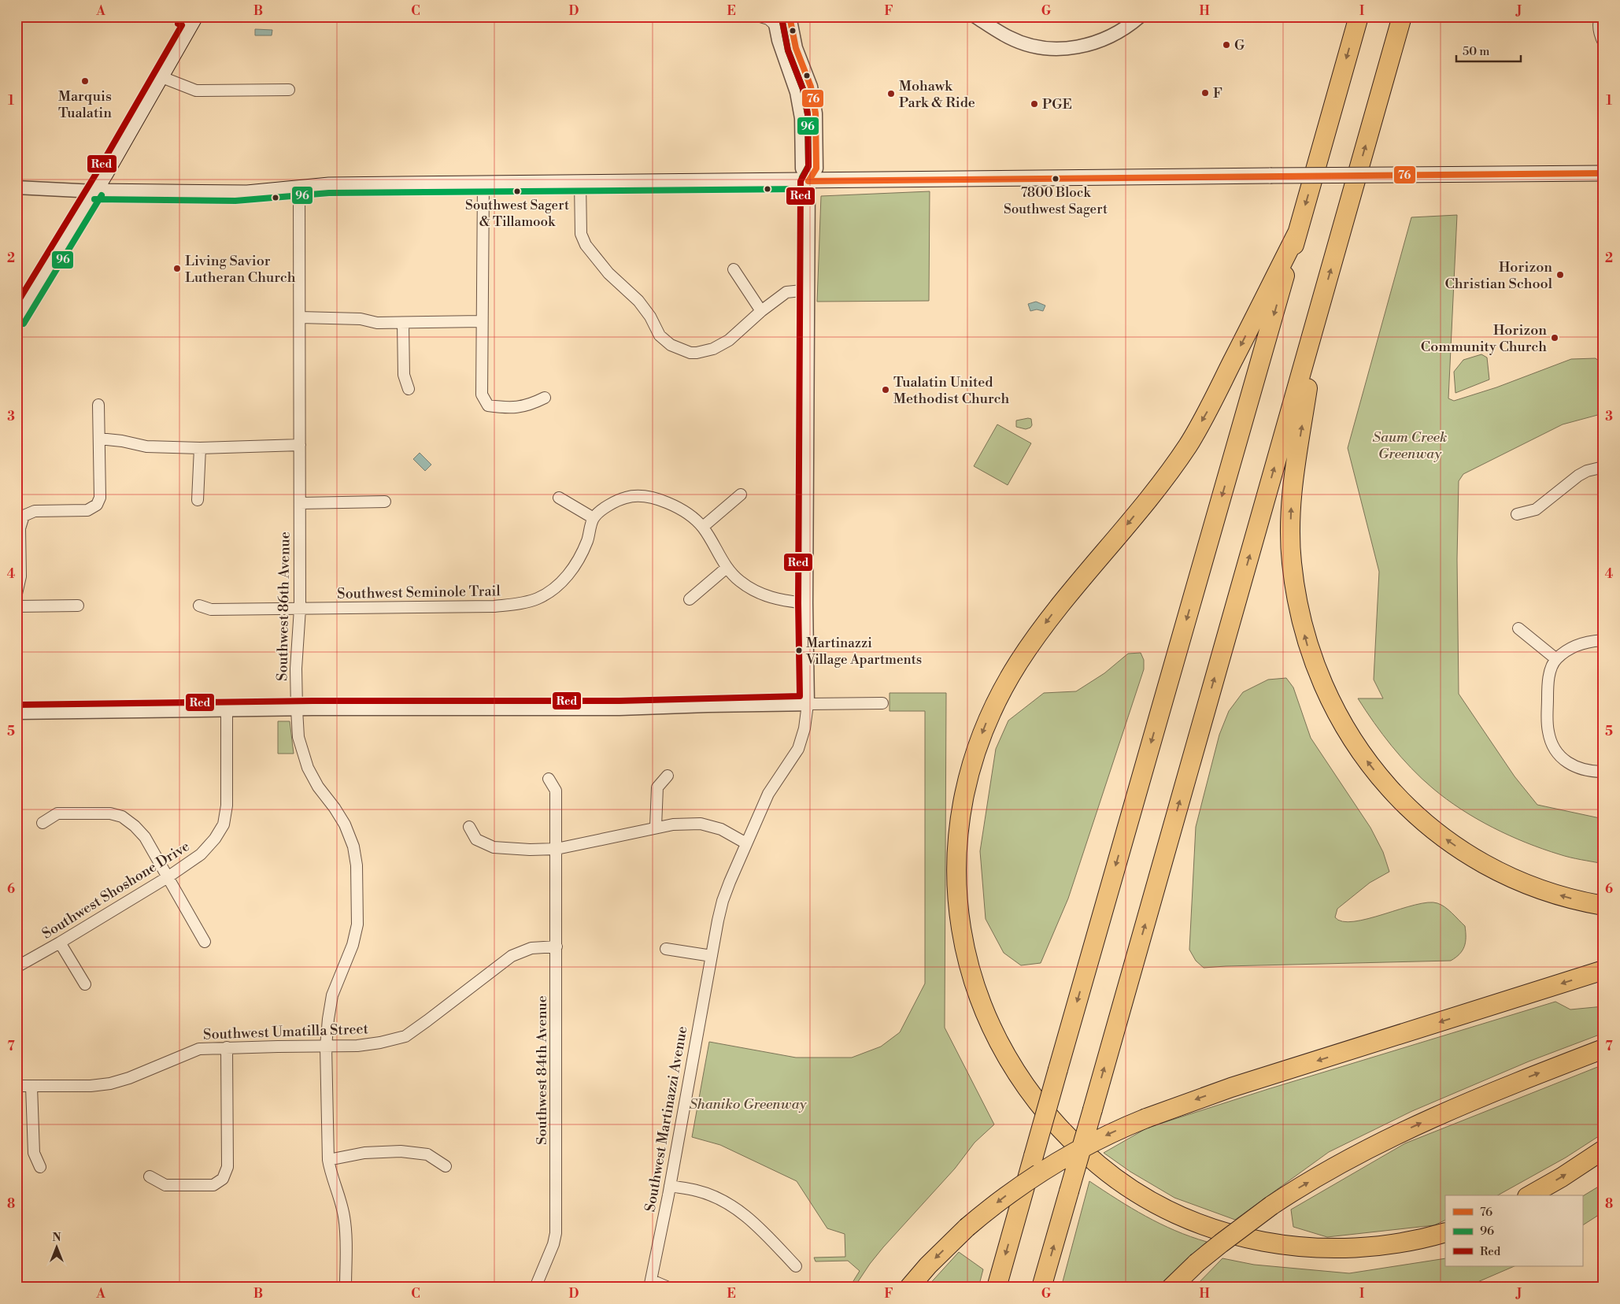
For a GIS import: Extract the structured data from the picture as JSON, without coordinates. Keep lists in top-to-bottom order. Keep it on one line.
{"streets":{"street":["Southwest Seminole Trail","Southwest 86th Avenue","Southwest Shoshone Drive","Southwest Umatilla Street","Southwest 84th Avenue","Southwest Martinazzi Avenue"]},"crossings":[["Southwest Seminole Trail","Southwest 86th Avenue"],["Southwest 86th Avenue","Southwest Umatilla Street"],["Southwest Umatilla Street","Southwest 84th Avenue"]],"parks":["Saum Creek Greenway","Shaniko Greenway"],"places":["G","Marquis Tualatin","F","Mohawk Park & Ride","PGE","7800 Block Southwest Sagert","Southwest Sagert & Tillamook","Living Savior Lutheran Church","Horizon Christian School","Horizon Community Church","Tualatin United Methodist Church","Martinazzi Village Apartments"],"lines":["transit line 76","transit line 96","transit line Red"],"legend":["76","96","Red"],"scale_bar":"50 m","north":"top","grid":{"columns":["A","B","C","D","E","F","G","H","I","J"],"rows":["1","2","3","4","5","6","7","8"]}}
